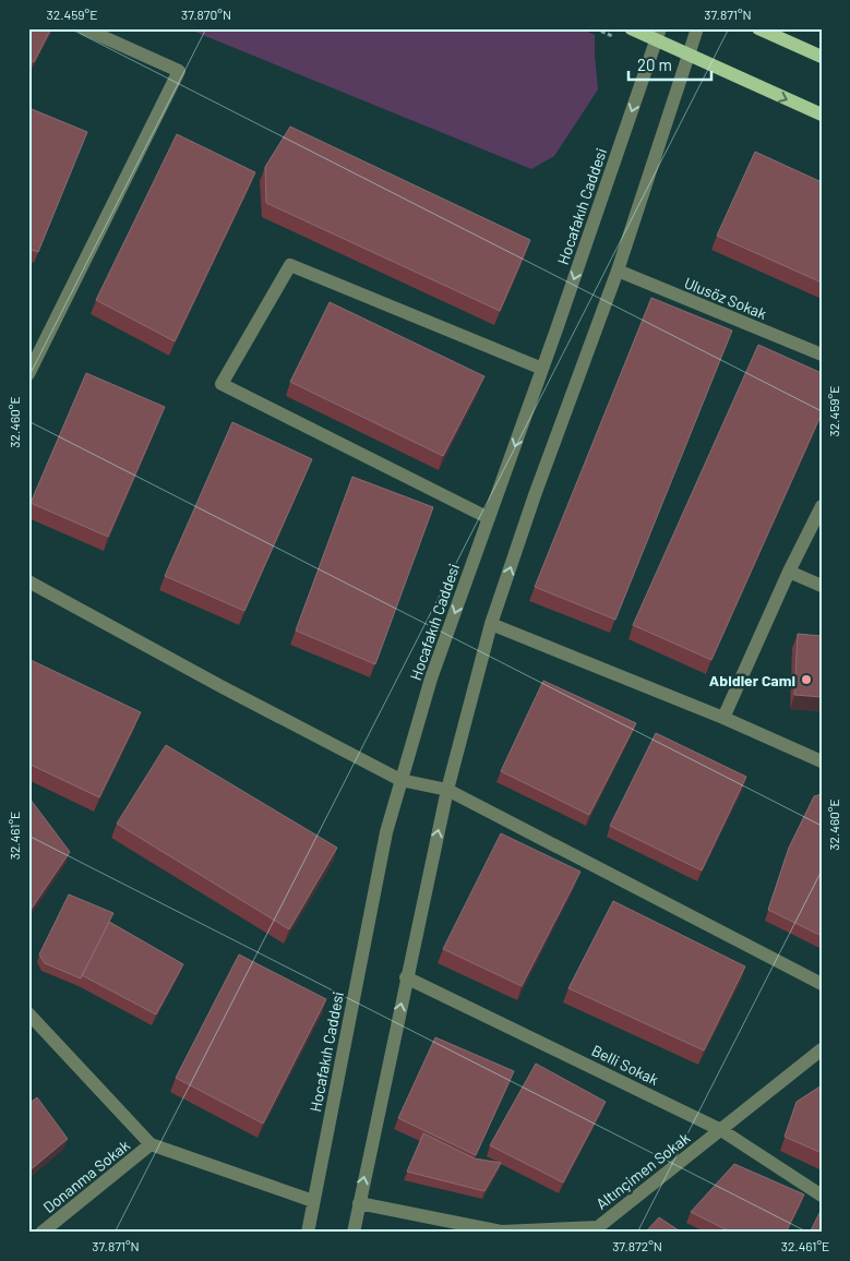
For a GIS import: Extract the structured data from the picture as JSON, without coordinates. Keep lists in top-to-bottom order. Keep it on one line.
{"streets":{"street":["Hocafakıh Caddesi","Ulusöz Sokak","Belli Sokak","Altınçimen Sokak","Donanma Sokak"]},"crossings":[["Belli Sokak","Altınçimen Sokak"]],"places":["Abidler Cami"],"scale_bar":"20 m","coordinates":["32.459°E","37.870°N","37.871°N","32.460°E","32.461°E","37.872°N"]}
